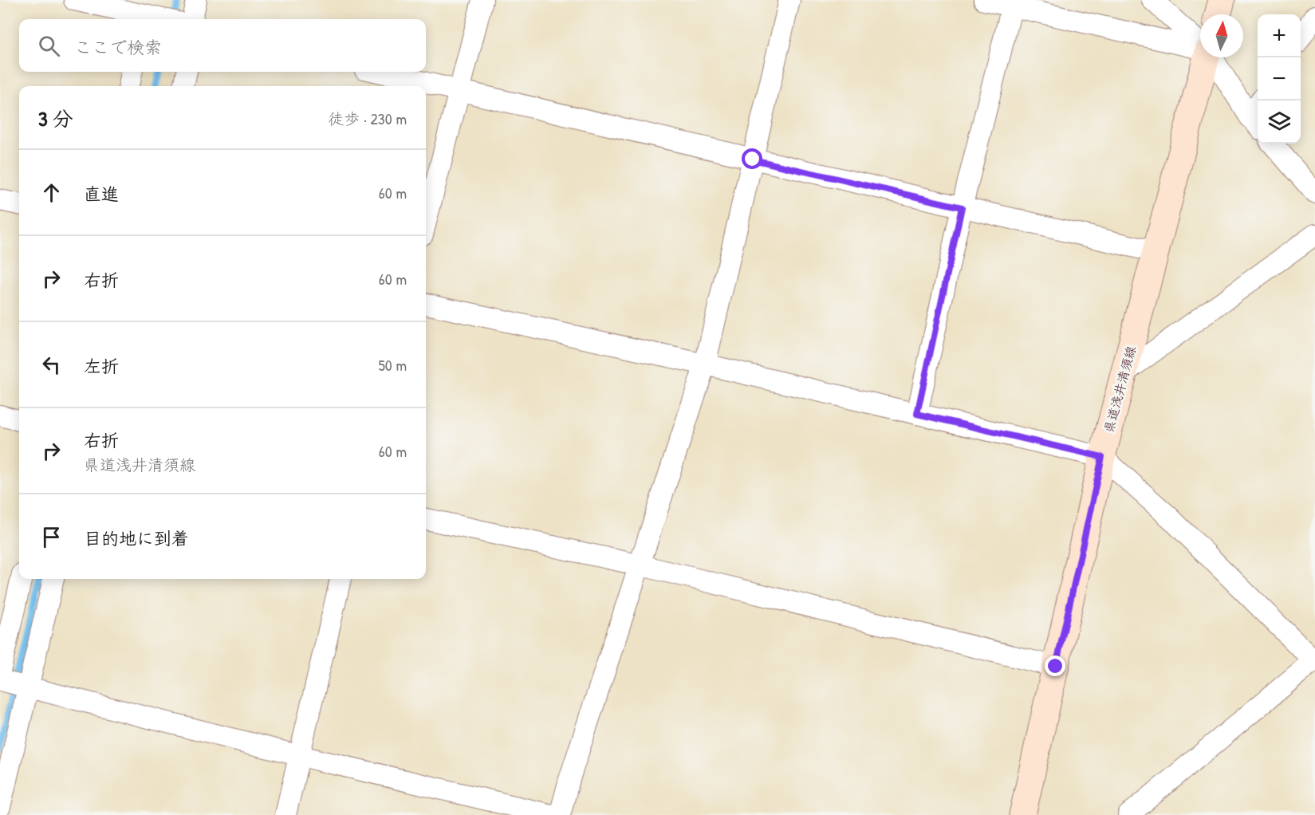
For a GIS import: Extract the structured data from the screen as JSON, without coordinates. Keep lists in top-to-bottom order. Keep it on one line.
{"streets":{"main road":["県道浅井清須線"]},"north":"top","page":{"map_buttons":["+","−"],"search":"ここで検索","heading":["3 分","徒歩 · 230 m"],"list":[["直進","60 m"],["右折","60 m"],["左折","50 m"],["右折","県道浅井清須線","60 m"],"目的地に到着"]}}
